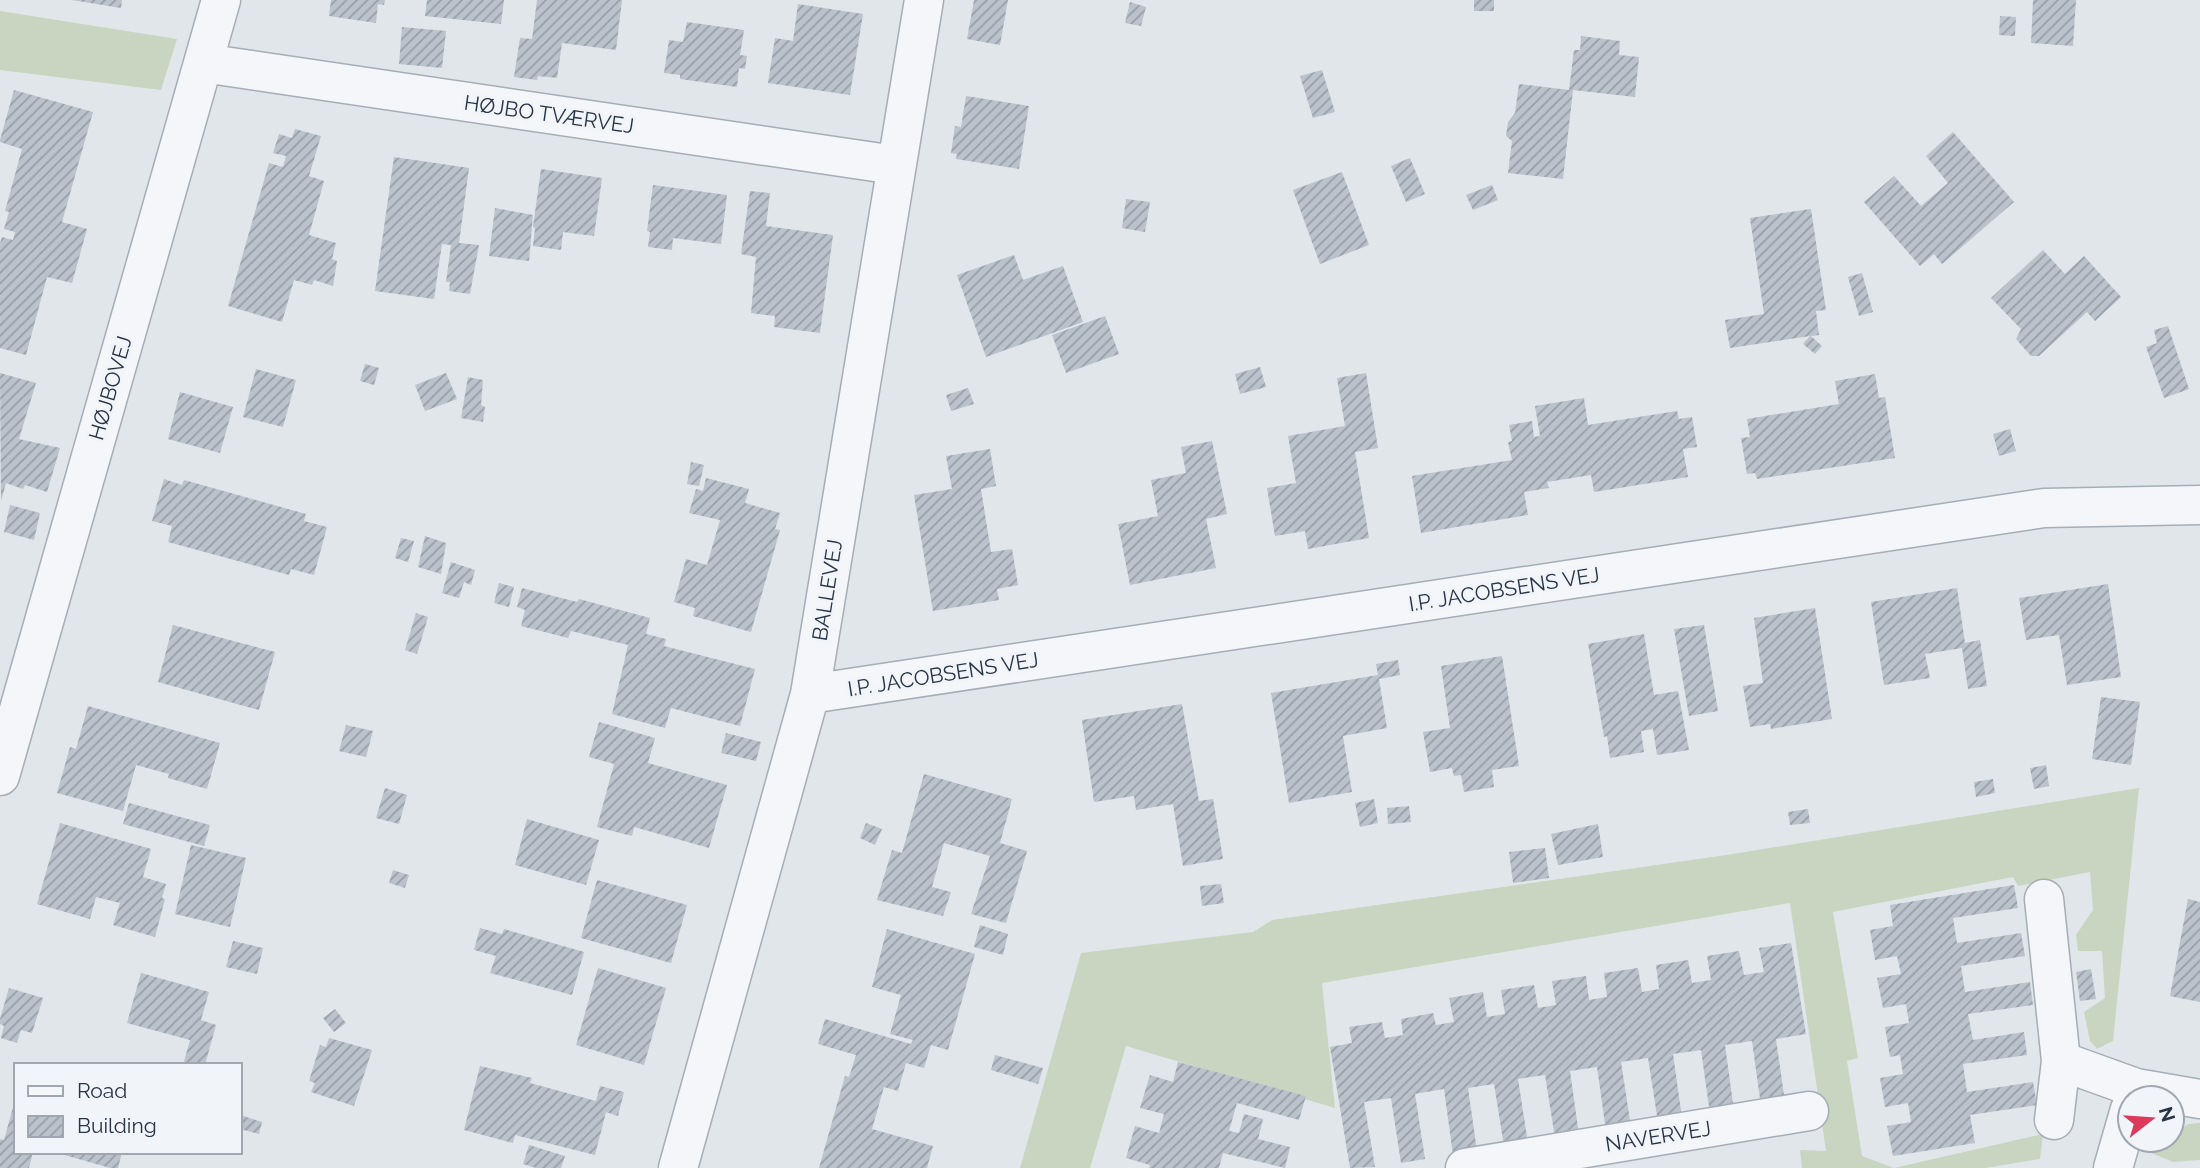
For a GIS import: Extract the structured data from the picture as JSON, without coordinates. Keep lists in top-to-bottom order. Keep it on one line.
{"streets":{"street":["HØJBO TVÆRVEJ","HØJBOVEJ","I.P. JACOBSENS VEJ","BALLEVEJ","NAVERVEJ"]},"crossings":[["HØJBO TVÆRVEJ","HØJBOVEJ"],["HØJBO TVÆRVEJ","BALLEVEJ"],["I.P. JACOBSENS VEJ","BALLEVEJ"]],"legend":["Road","Building"],"north":"right"}
